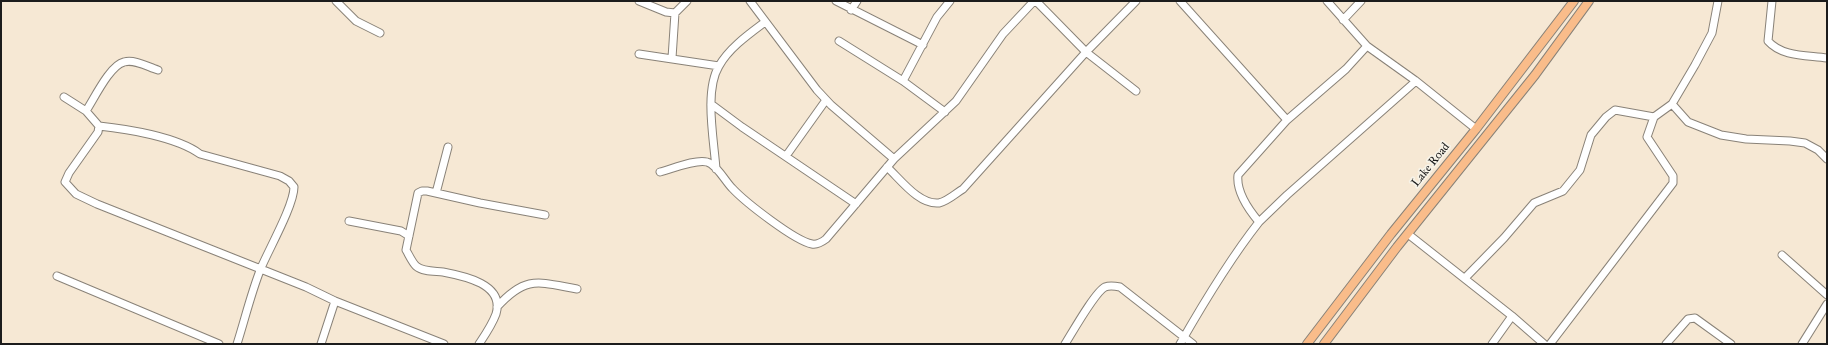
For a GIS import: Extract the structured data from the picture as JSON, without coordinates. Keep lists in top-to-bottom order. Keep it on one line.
{"streets":{"main road":["Lake Road"]}}
